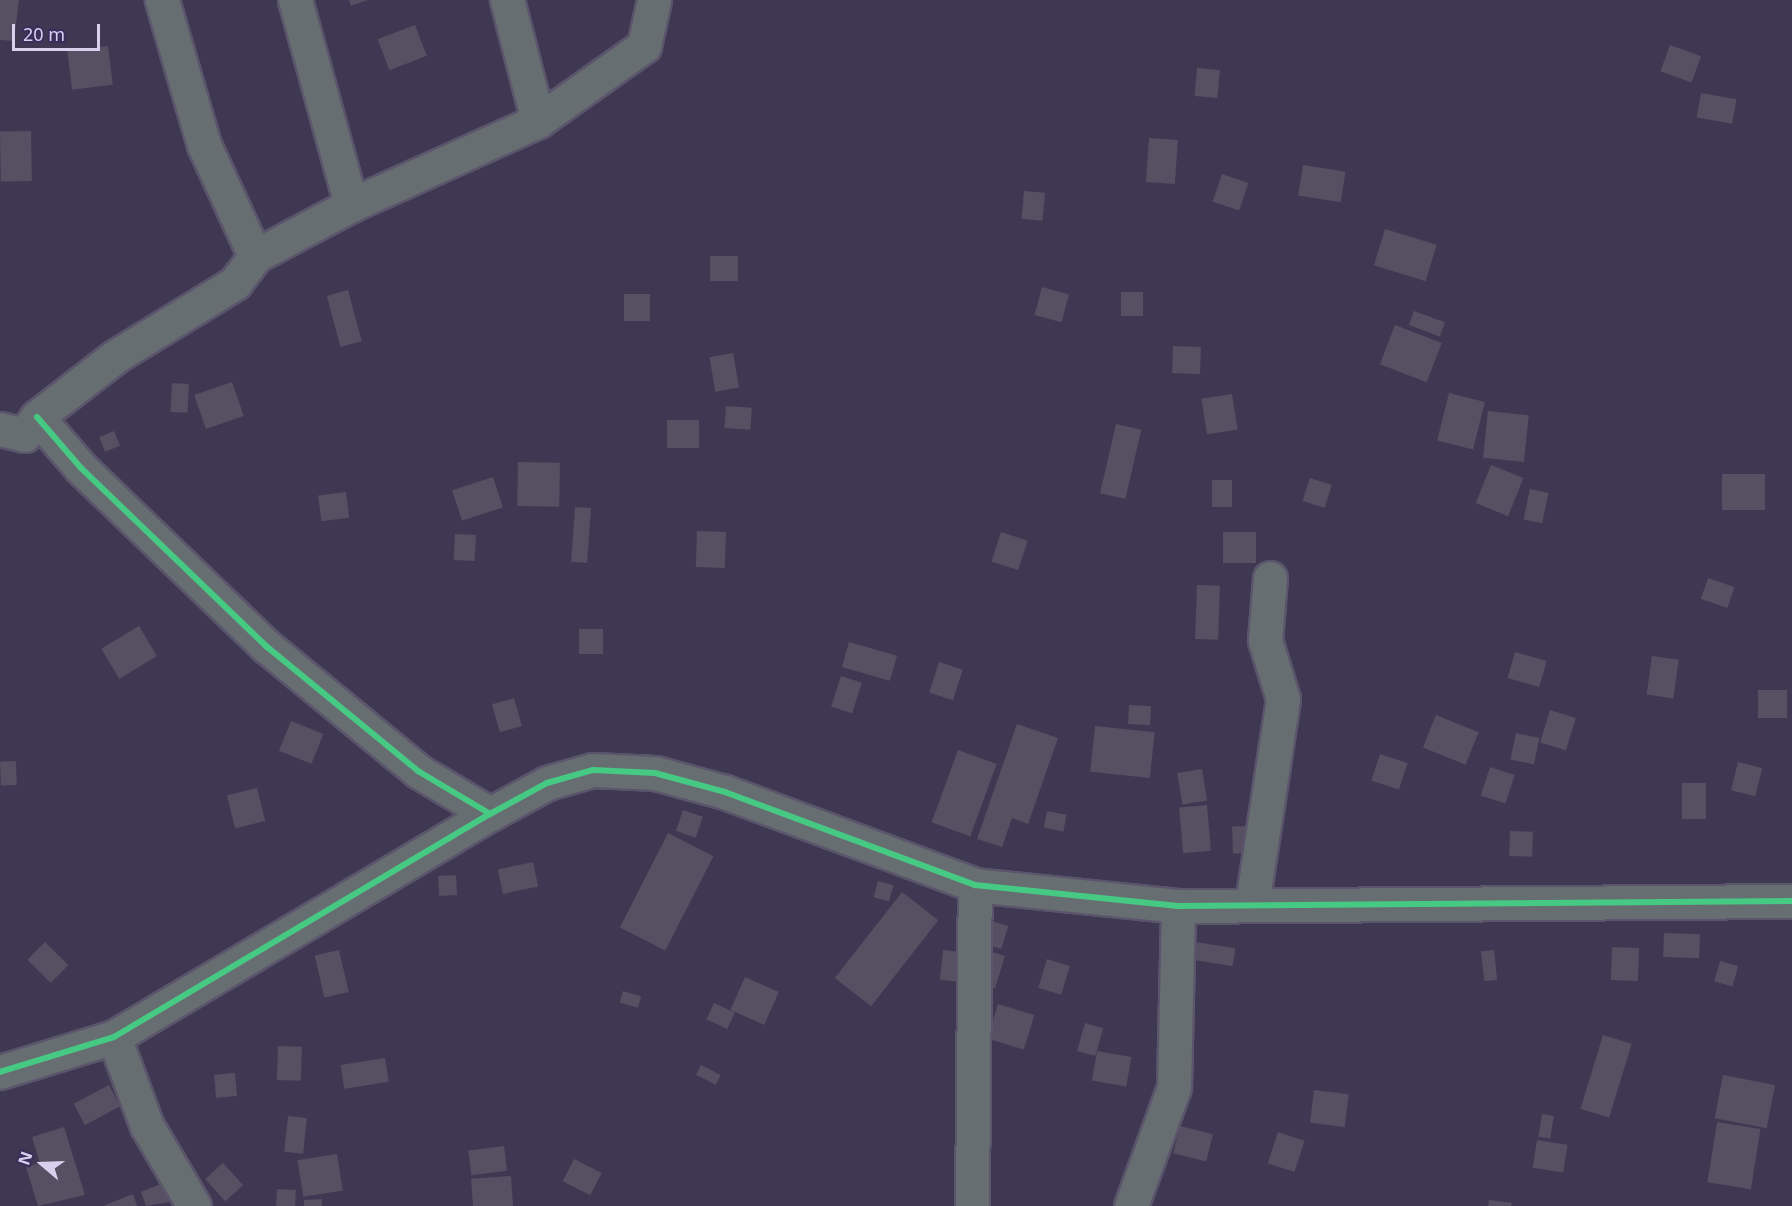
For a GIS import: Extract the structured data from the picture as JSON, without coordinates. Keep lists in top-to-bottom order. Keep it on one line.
{"scale_bar":"20 m","north":"left"}
